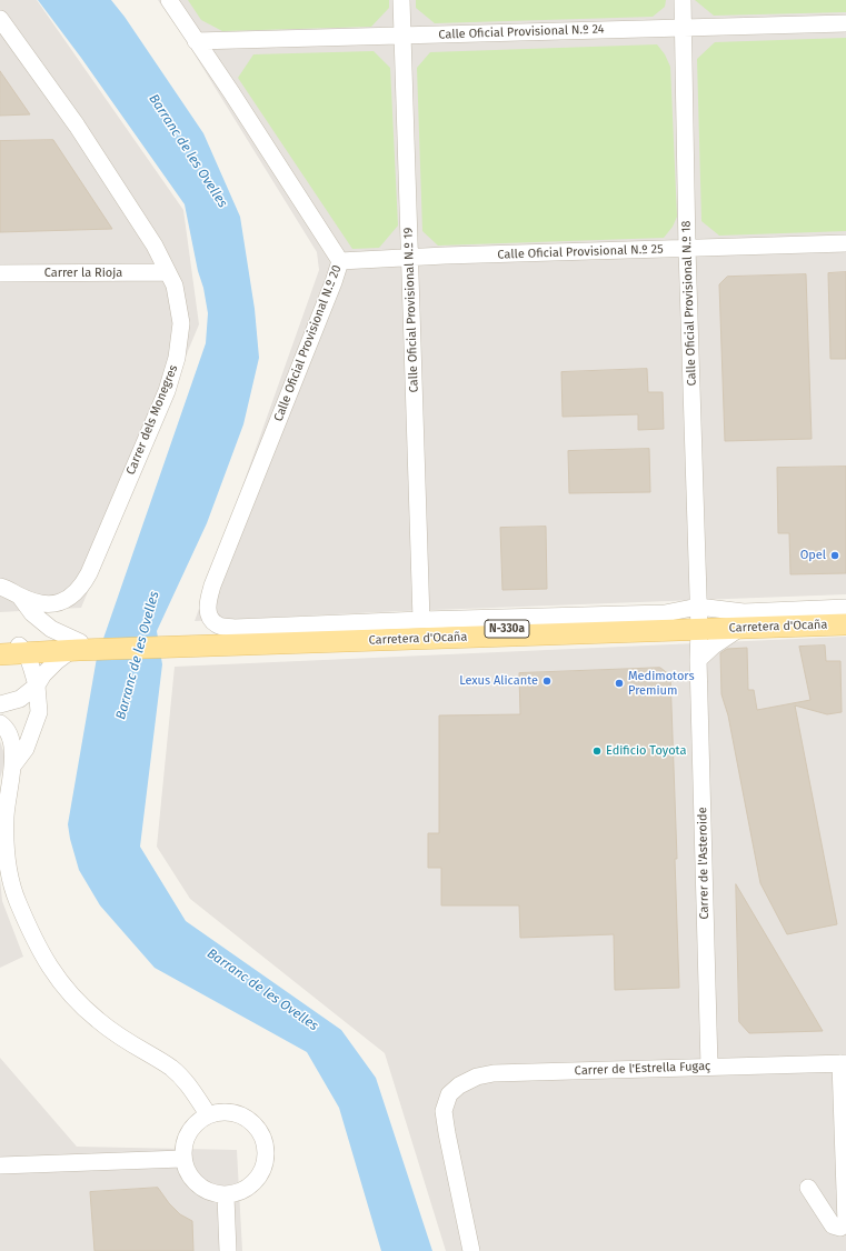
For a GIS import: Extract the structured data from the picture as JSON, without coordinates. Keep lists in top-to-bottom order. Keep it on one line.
{"streets":{"main road":["Carretera d'Ocaña","N-330a"],"street":["Calle Oficial Provisional N.º 24","Calle Oficial Provisional N.º 25","Carrer la Rioja","Calle Oficial Provisional N.º 18","Calle Oficial Provisional N.º 19","Calle Oficial Provisional N.º 20","Carrer dels Monegres","Carrer de l'Asteroide","Carrer de l'Estrella Fugaç"]},"crossings":[["Calle Oficial Provisional N.º 24","Calle Oficial Provisional N.º 18"],["Calle Oficial Provisional N.º 24","Calle Oficial Provisional N.º 19"],["Calle Oficial Provisional N.º 24","Calle Oficial Provisional N.º 20"],["Calle Oficial Provisional N.º 25","Calle Oficial Provisional N.º 18"],["Calle Oficial Provisional N.º 25","Calle Oficial Provisional N.º 19"],["Calle Oficial Provisional N.º 25","Calle Oficial Provisional N.º 20"],["Carrer la Rioja","Carrer dels Monegres"],["Calle Oficial Provisional N.º 18","Carretera d'Ocaña"],["Calle Oficial Provisional N.º 18","Carrer de l'Asteroide"],["Calle Oficial Provisional N.º 19","Carretera d'Ocaña"],["Calle Oficial Provisional N.º 20","Carretera d'Ocaña"],["Carrer dels Monegres","Carretera d'Ocaña"],["Carretera d'Ocaña","Carrer de l'Asteroide"],["Carrer de l'Asteroide","Carrer de l'Estrella Fugaç"]],"water":["Barranc de les Ovelles"],"places":["Opel","Lexus Alicante","Medimotors Premium","Edificio Toyota"]}
